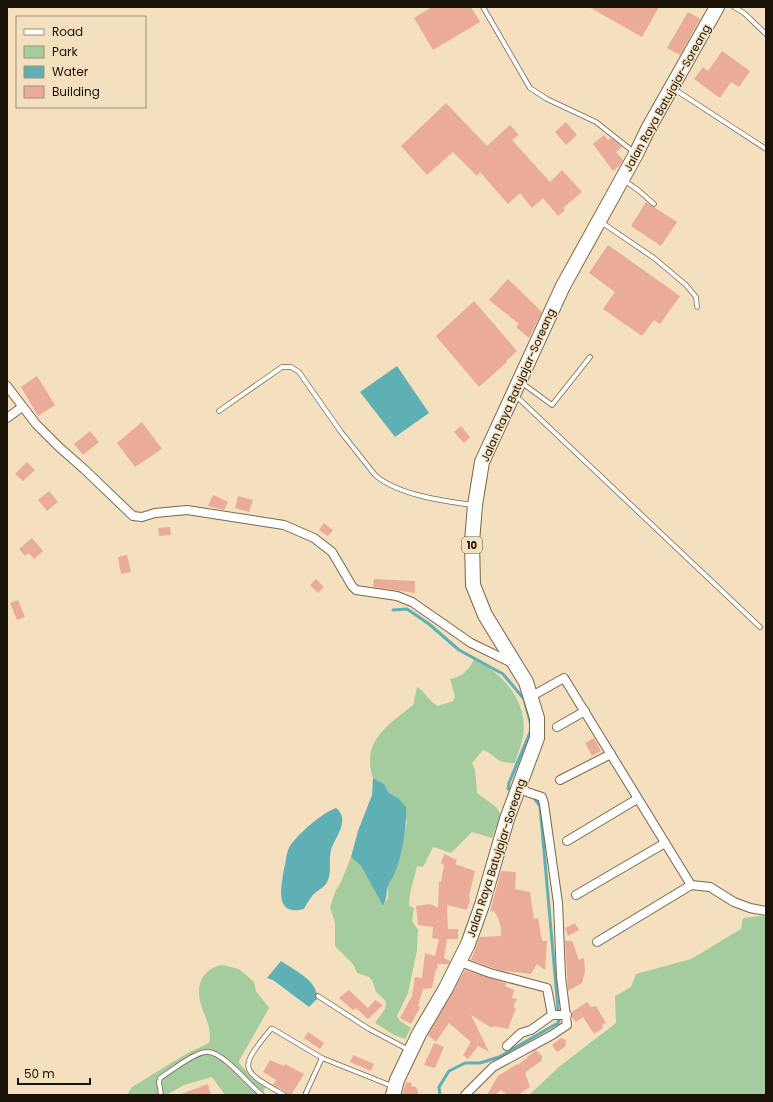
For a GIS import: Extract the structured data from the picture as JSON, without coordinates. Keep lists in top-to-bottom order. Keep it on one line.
{"streets":{"highway":["Jalan Raya Batujajar-Soreang","10"]},"legend":["Road","Park","Water","Building"],"scale_bar":"50 m"}
